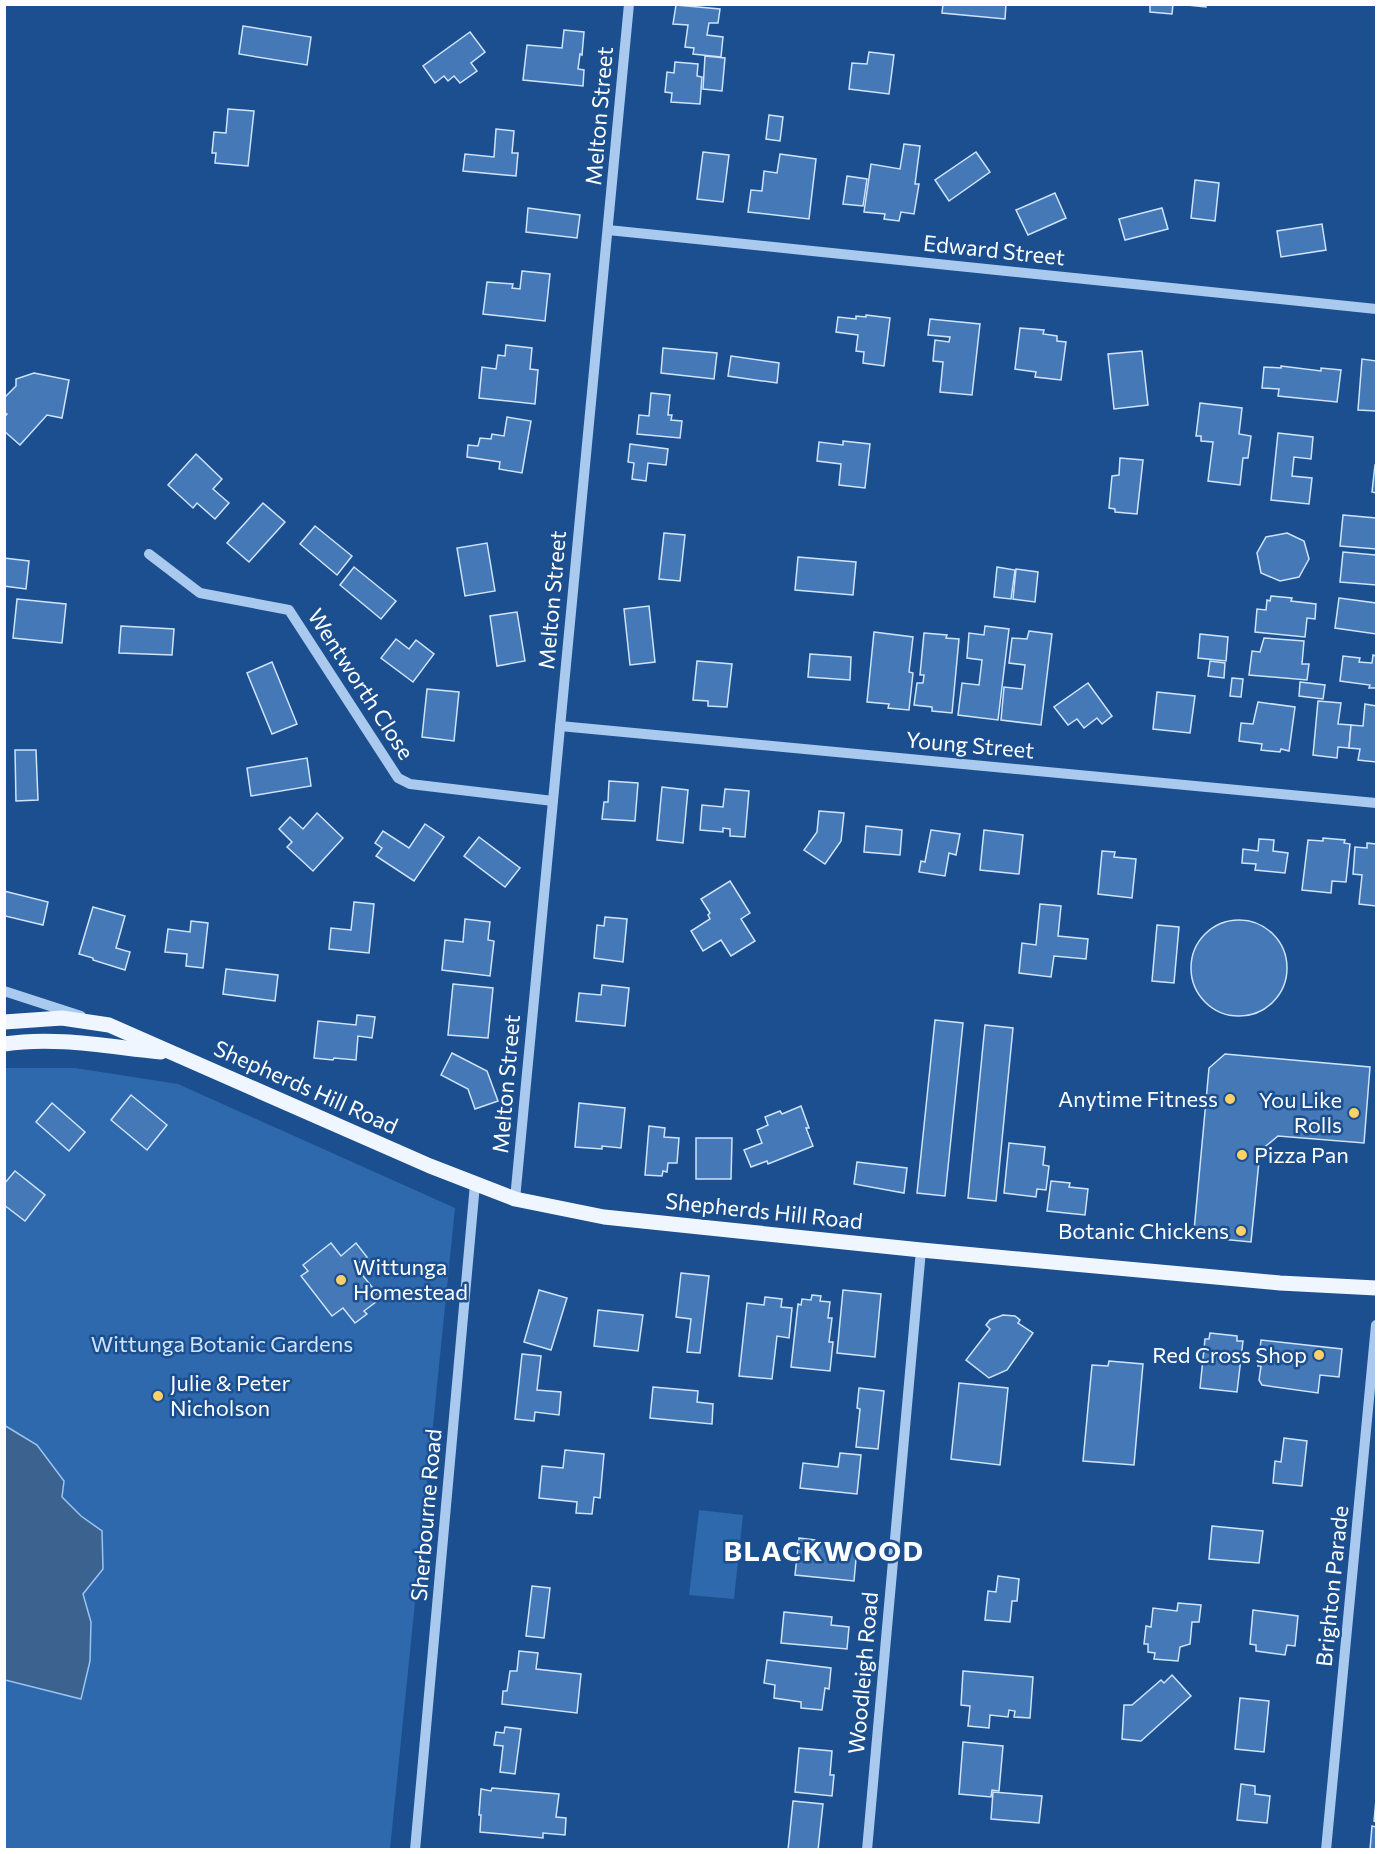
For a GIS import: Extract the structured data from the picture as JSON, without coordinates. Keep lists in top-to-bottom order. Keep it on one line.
{"streets":{"main road":["Shepherds Hill Road"],"street":["Melton Street","Edward Street","Wentworth Close","Young Street","Sherbourne Road","Brighton Parade","Woodleigh Road"]},"crossings":[["Melton Street","Edward Street"],["Melton Street","Wentworth Close"],["Melton Street","Young Street"],["Melton Street","Shepherds Hill Road"],["Shepherds Hill Road","Sherbourne Road"],["Shepherds Hill Road","Woodleigh Road"]],"districts":["BLACKWOOD"],"parks":["Wittunga Botanic Gardens"],"places":["Anytime Fitness","You Like Rolls","Pizza Pan","Botanic Chickens","Wittunga Homestead","Red Cross Shop","Julie & Peter Nicholson"]}
